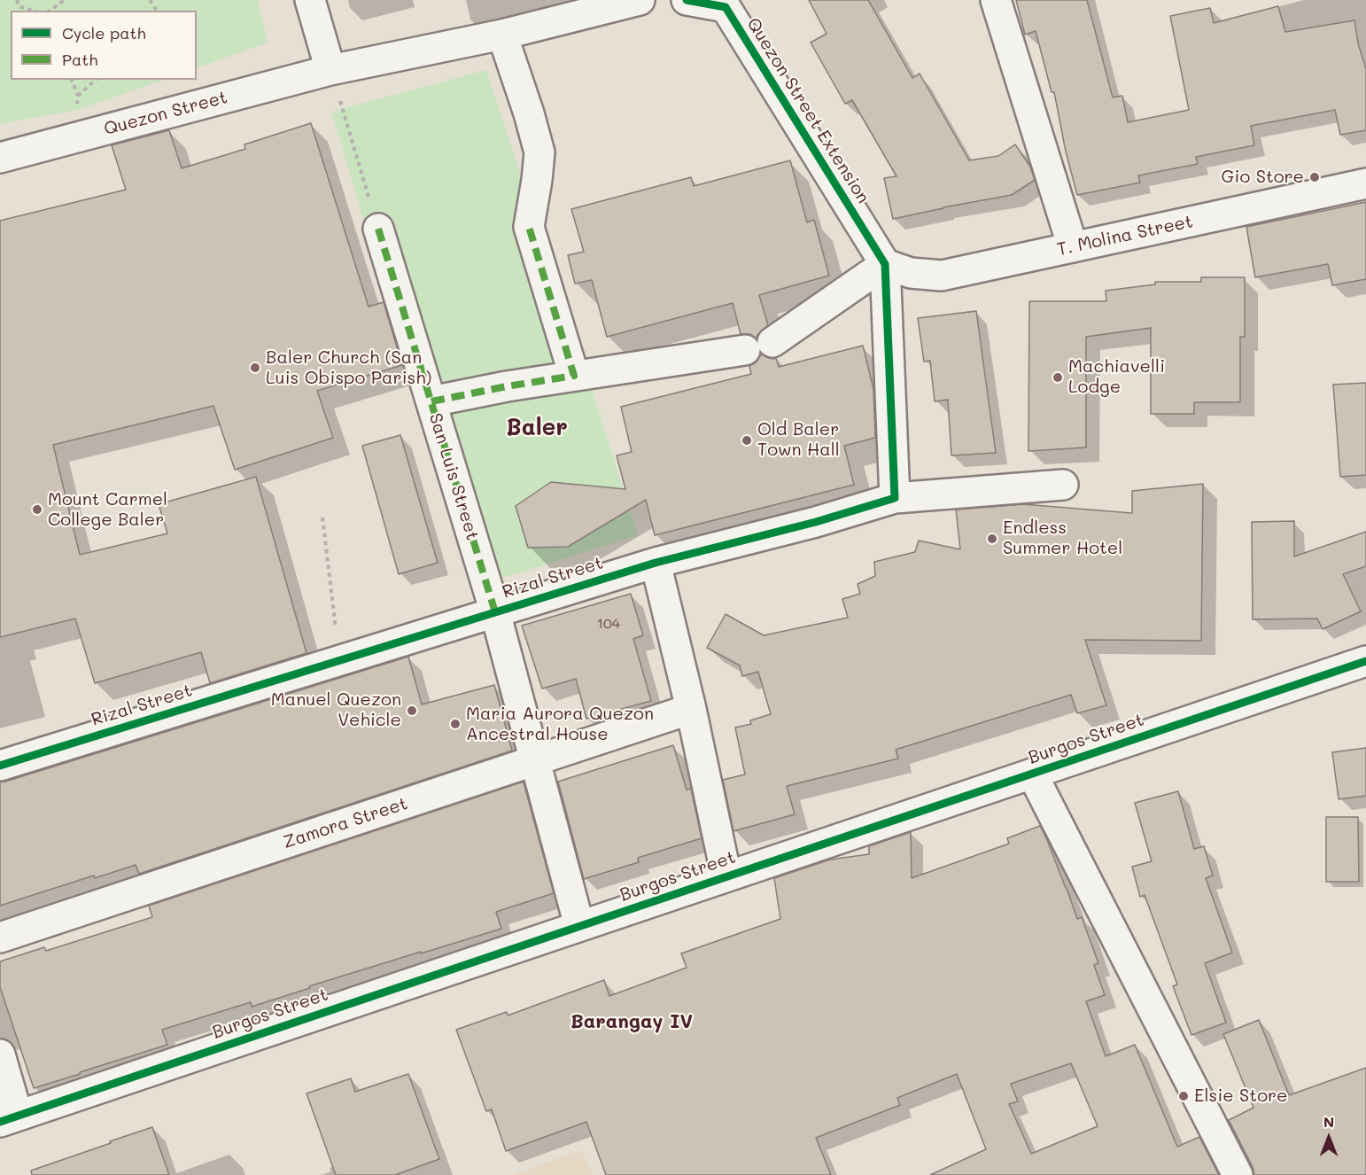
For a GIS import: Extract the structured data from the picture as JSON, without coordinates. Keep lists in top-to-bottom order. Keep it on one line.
{"streets":{"street":["Quezon Street Extension","Quezon Street","T. Molina Street","San Luis Street","Rizal Street","Burgos Street","Zamora Street"]},"crossings":[["Quezon Street Extension","T. Molina Street"],["San Luis Street","Rizal Street"],["San Luis Street","Burgos Street"],["San Luis Street","Zamora Street"]],"districts":["Baler","Barangay IV"],"places":["Gio Store","Baler Church (San Luis Obispo Parish)","Machiavelli Lodge","Old Baler Town Hall","Mount Carmel College Baler","Endless Summer Hotel","Manuel Quezon Vehicle","Maria Aurora Quezon Ancestral House","Elsie Store"],"house_numbers":["104"],"legend":["Cycle path","Path"],"north":"top"}
